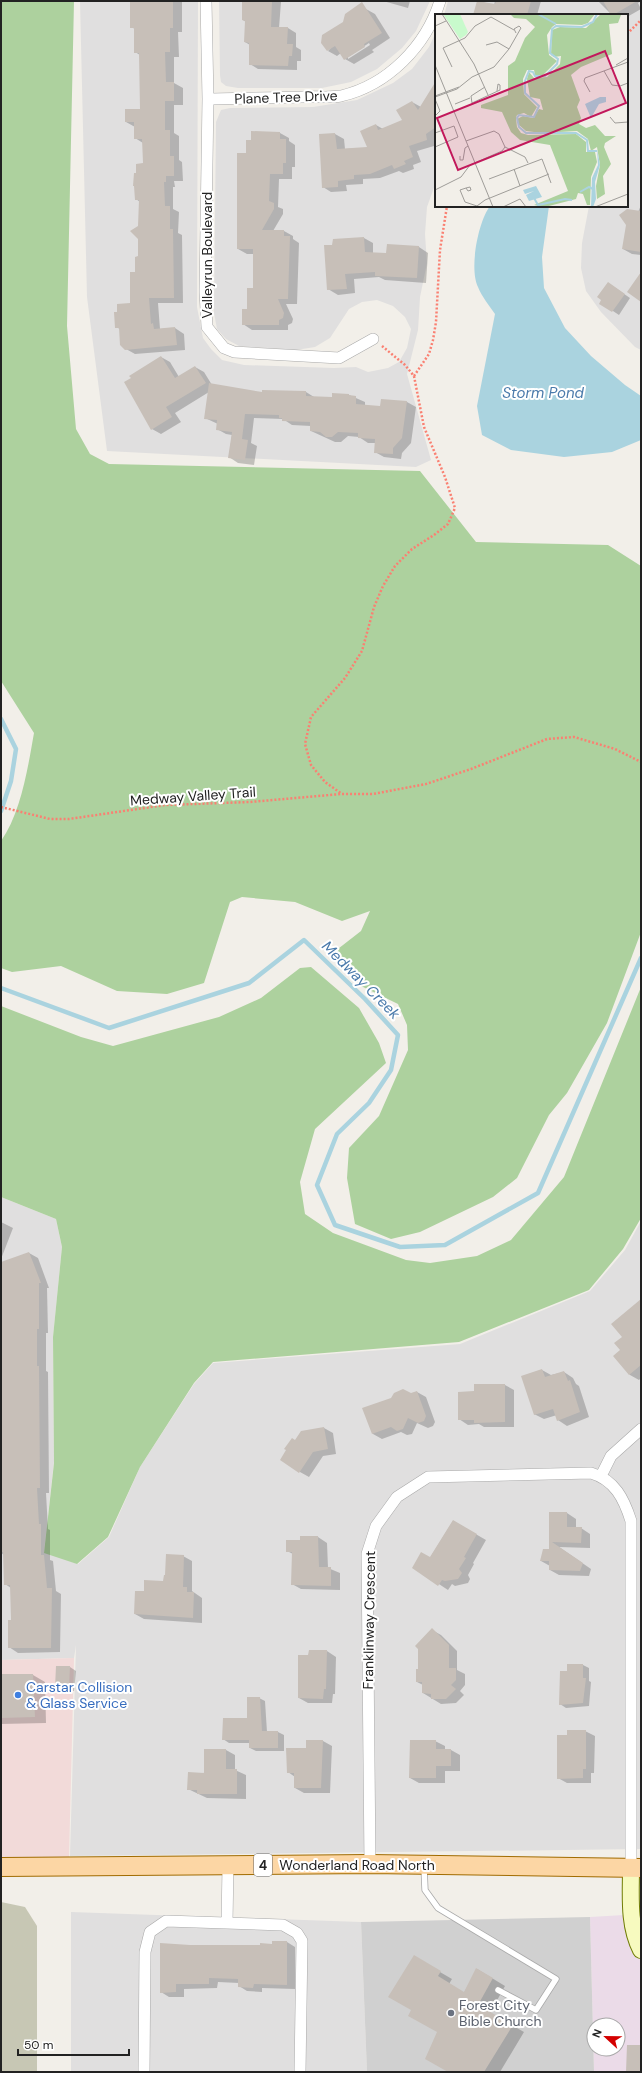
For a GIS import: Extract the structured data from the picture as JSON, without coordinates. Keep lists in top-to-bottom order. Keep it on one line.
{"streets":{"main road":["4","Wonderland Road North"],"street":["Plane Tree Drive","Valleyrun Boulevard","Franklinway Crescent"],"path":["Medway Valley Trail"]},"crossings":[["Plane Tree Drive","Valleyrun Boulevard"],["Franklinway Crescent","Wonderland Road North"]],"water":["Storm Pond","Medway Creek"],"places":["Carstar Collision & Glass Service","Forest City Bible Church"],"scale_bar":"50 m","north":"left"}
